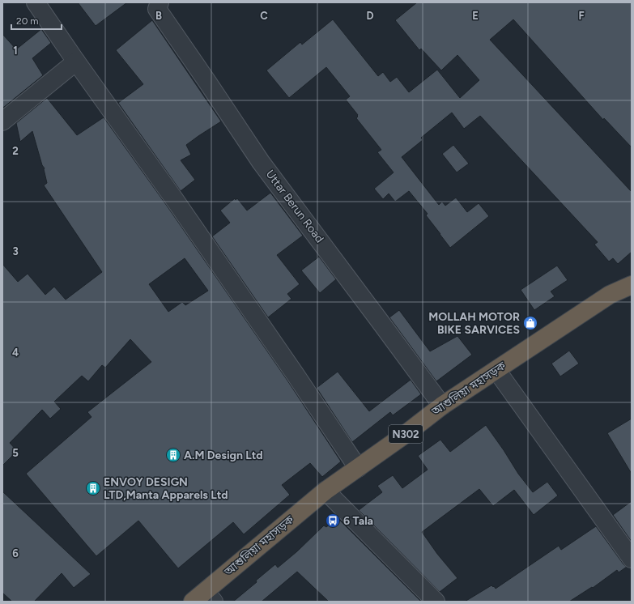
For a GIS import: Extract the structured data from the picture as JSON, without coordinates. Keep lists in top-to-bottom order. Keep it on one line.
{"streets":{"highway":["আশুলিয়া মহাসড়ক","N302"],"street":["Uttar Berun Road"]},"crossings":[["Uttar Berun Road","আশুলিয়া মহাসড়ক"]],"places":{"shop":["MOLLAH MOTOR BIKE SARVICES"],"building":["A.M Design Ltd","ENVOY DESIGN LTD,Manta Apparels Ltd"],"bus stop":["6 Tala"]},"scale_bar":"20 m","grid":{"columns":["B","C","D","E","F"],"rows":["1","2","3","4","5","6"]}}
